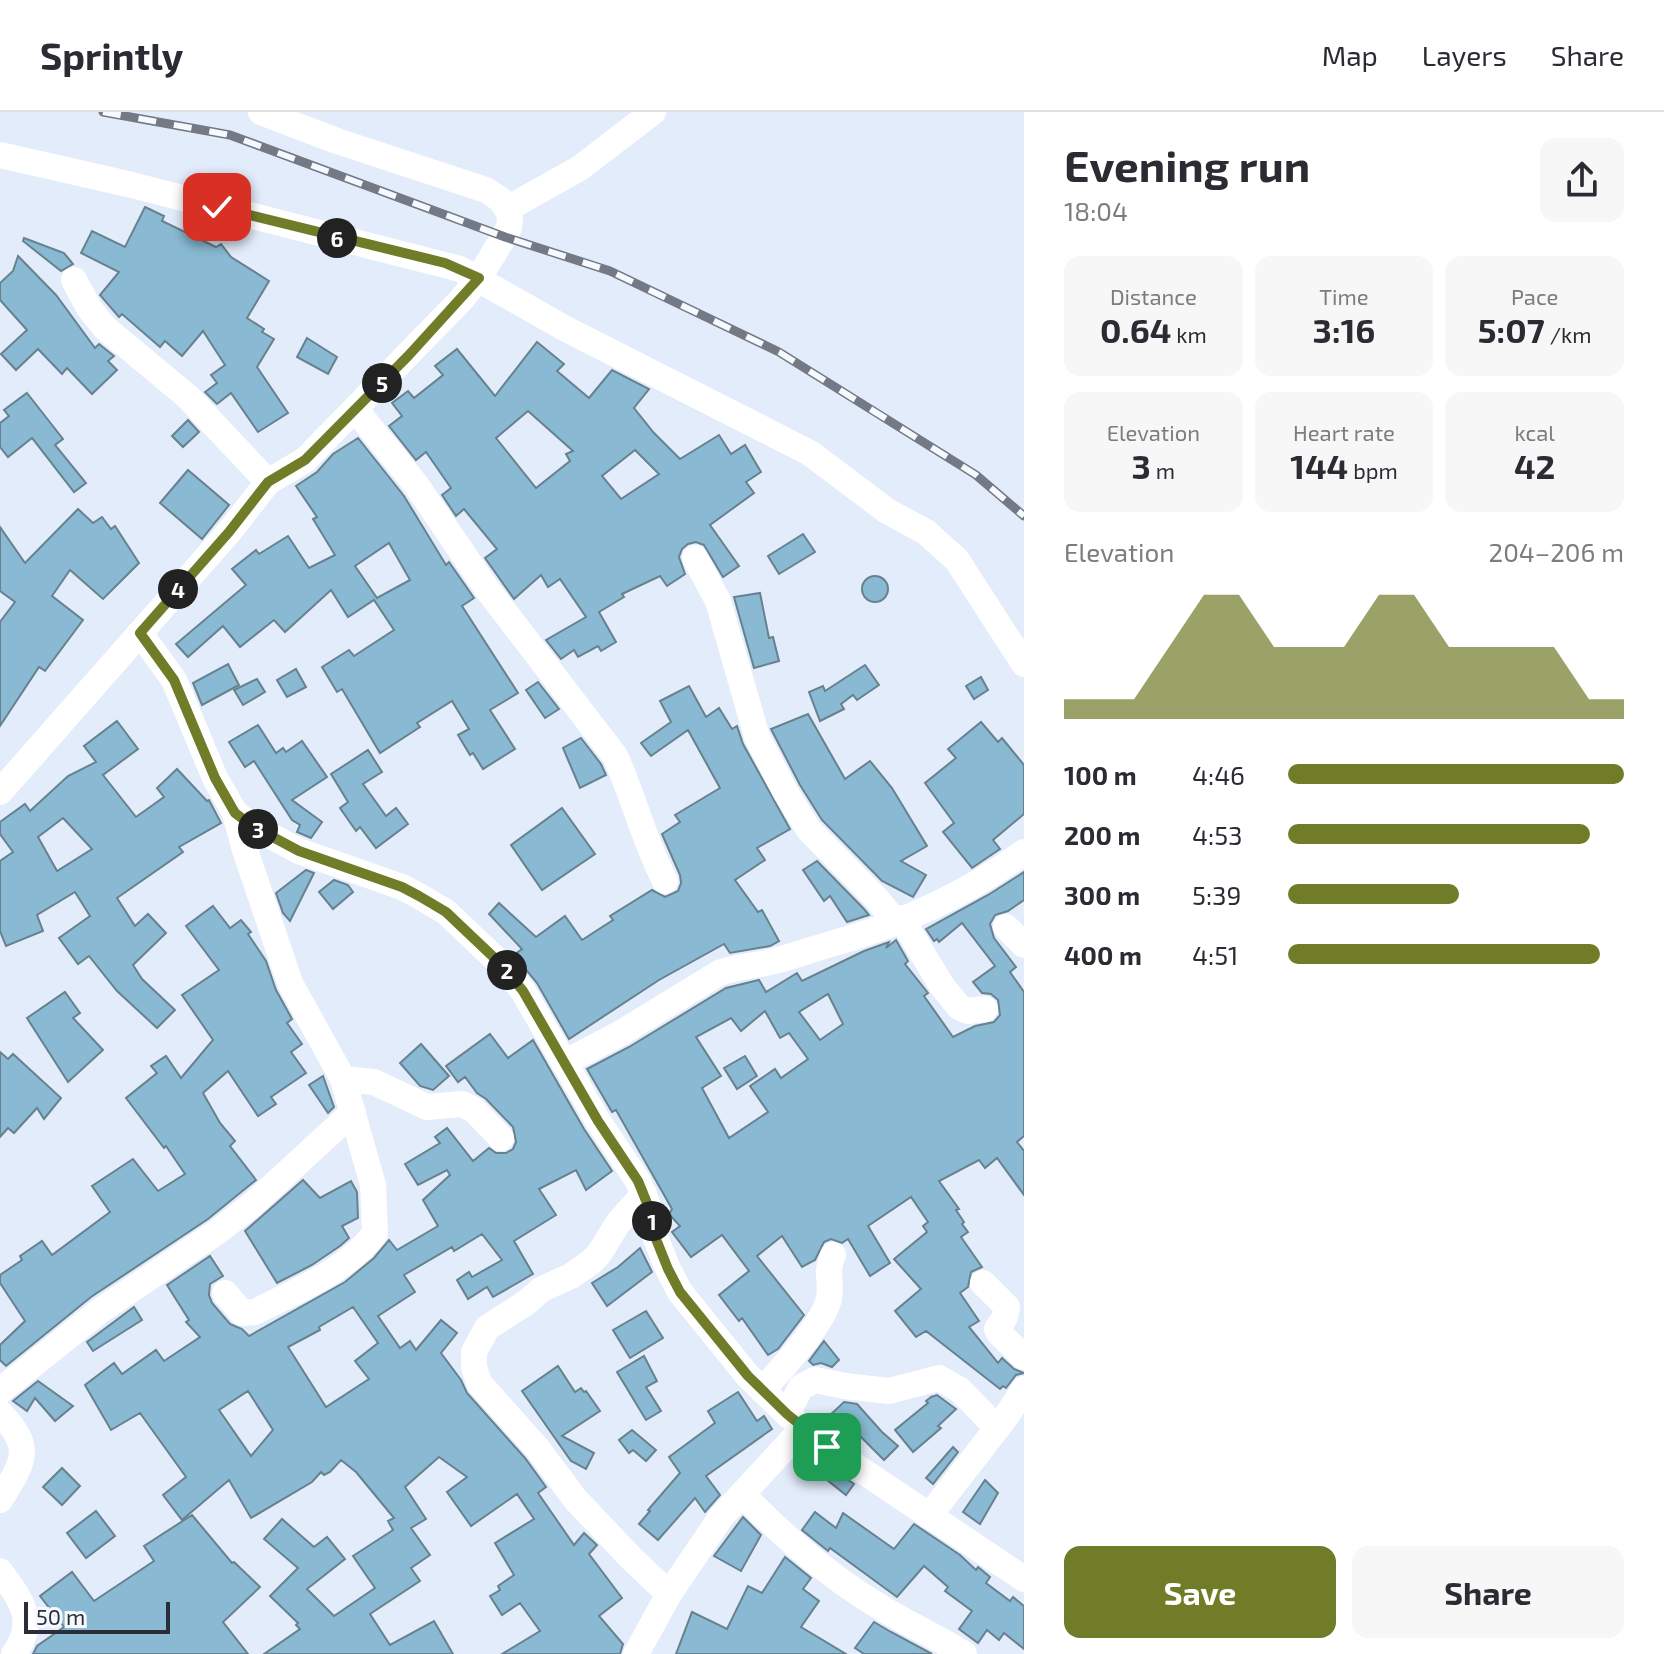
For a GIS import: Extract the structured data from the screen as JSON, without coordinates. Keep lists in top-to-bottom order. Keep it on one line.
{"scale_bar":"50 m","page":{"header":"Sprintly","nav":["Map","Layers","Share"],"heading":["Evening run","18:04"],"pins":["6","5","4","3","2","1"],"stats":[["Distance","0.64 km"],["Time","3:16"],["Pace","5:07 /km"],["Elevation","3 m"],["Heart rate","144 bpm"],["kcal","42"]],"chart":["Elevation","204–206 m"],"list":[{"name":"100 m","note":"4:46"},{"name":"200 m","note":"4:53"},{"name":"300 m","note":"5:39"},{"name":"400 m","note":"4:51"}],"buttons":["Save","Share"],"scale":"50 m"}}
